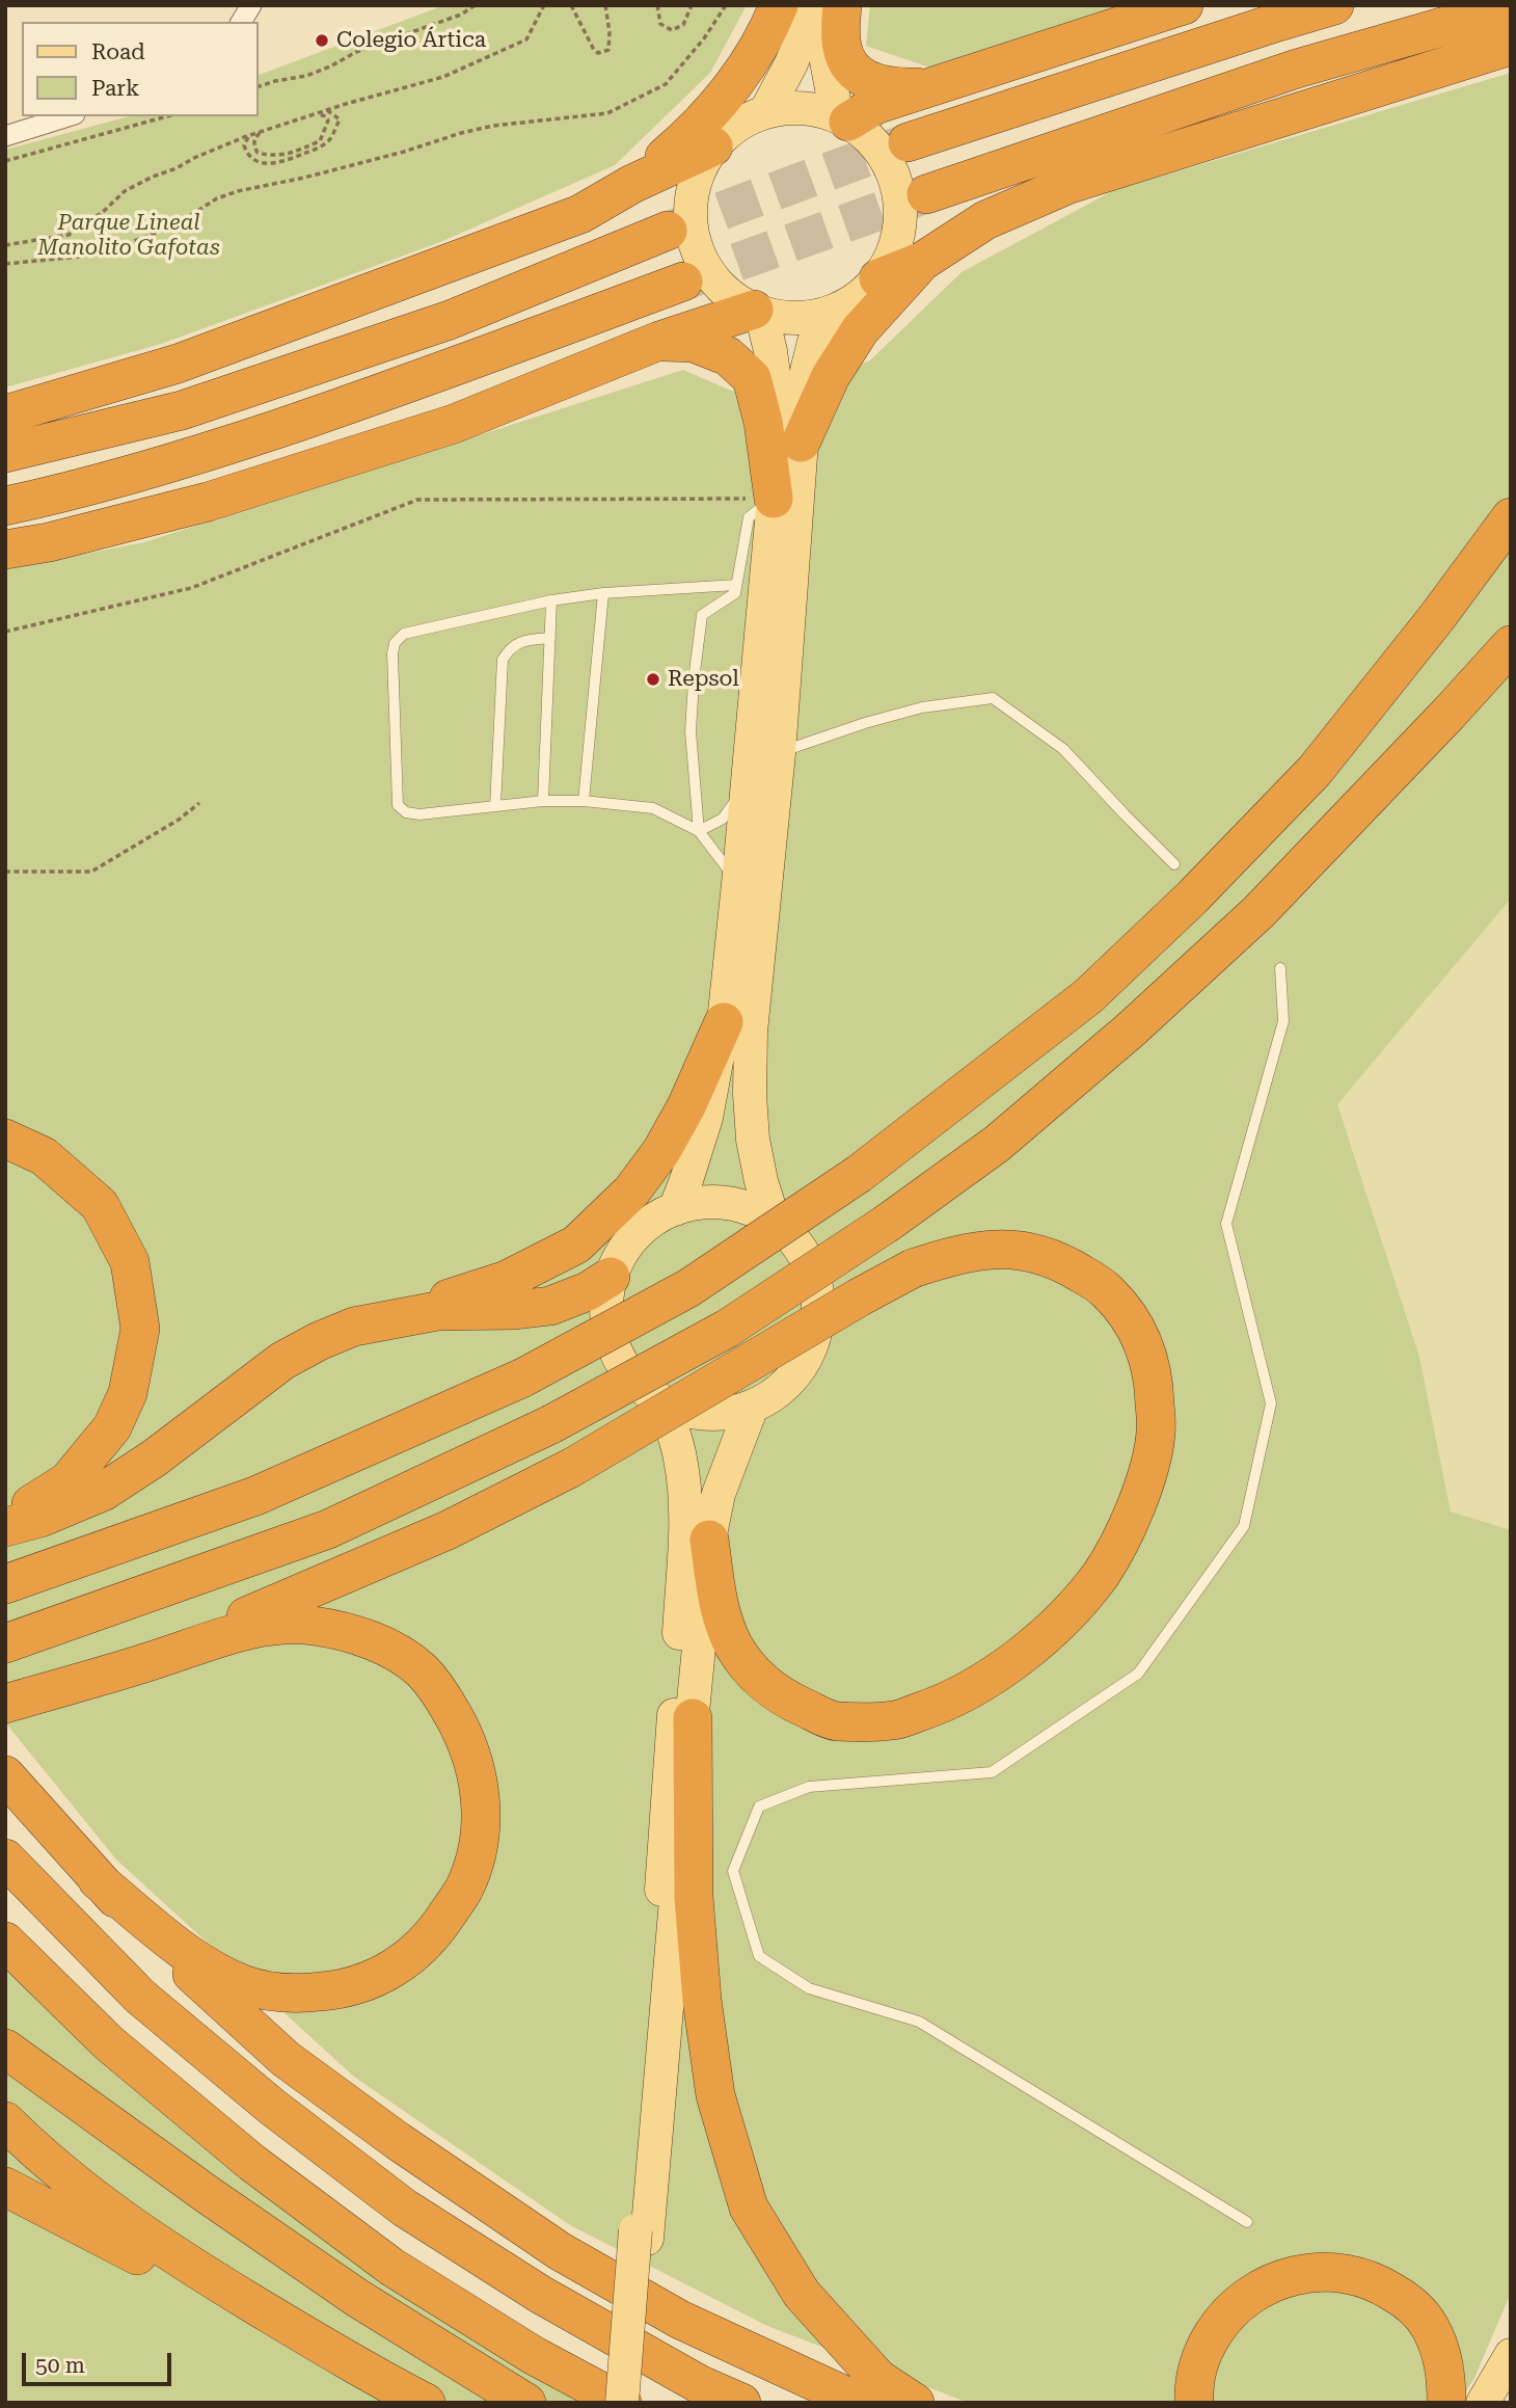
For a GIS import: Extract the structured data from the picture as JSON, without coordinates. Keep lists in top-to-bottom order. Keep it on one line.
{"parks":["Parque Lineal Manolito Gafotas"],"places":["Colegio Ártica","Repsol"],"legend":["Road","Park"],"scale_bar":"50 m"}
